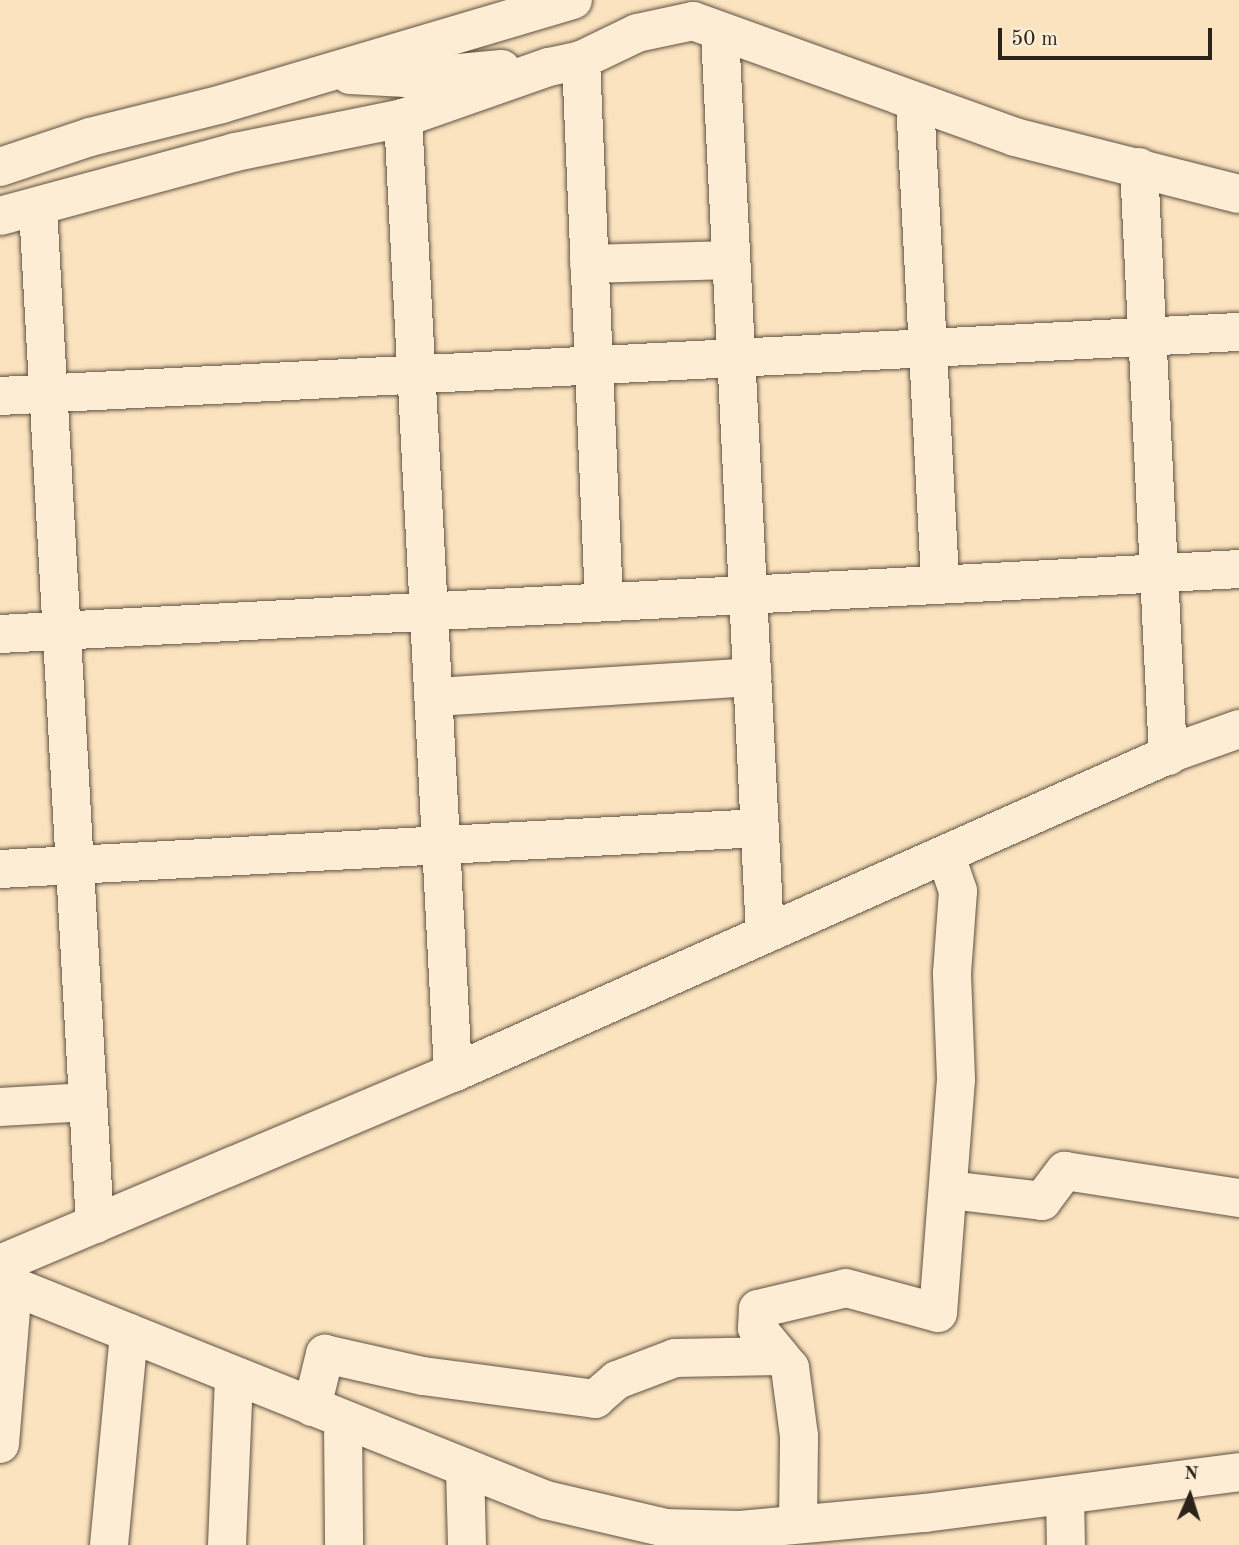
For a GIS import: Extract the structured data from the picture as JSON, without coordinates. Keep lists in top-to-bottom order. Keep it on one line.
{"scale_bar":"50 m","north":"top"}
